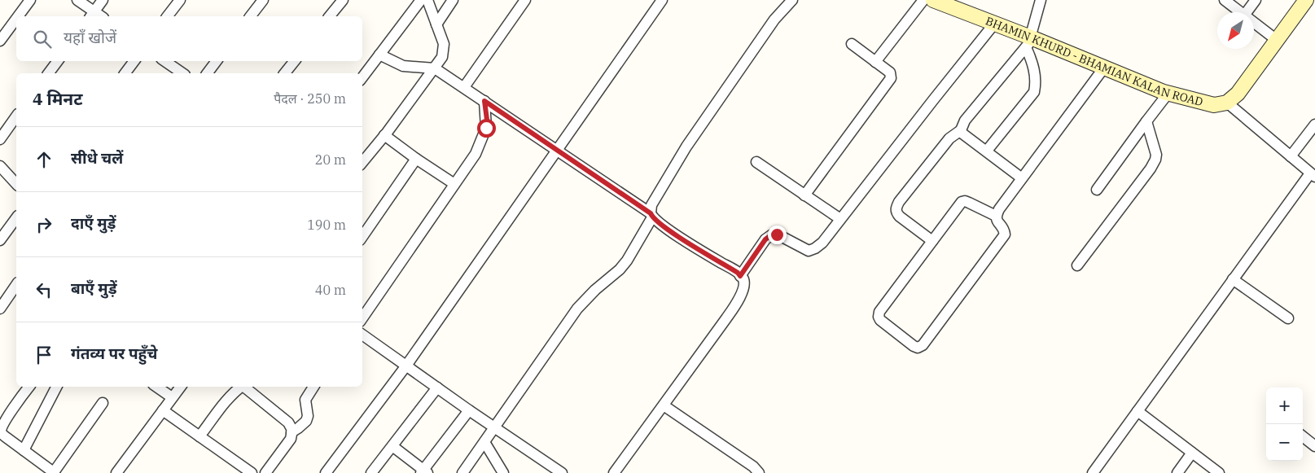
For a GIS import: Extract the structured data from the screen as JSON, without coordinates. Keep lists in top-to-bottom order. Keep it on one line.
{"streets":{"street":["BHAMIN KHURD - BHAMIAN KALAN ROAD"]},"north":"bottom left","page":{"search":"यहाँ खोजें","heading":["4 मिनट","पैदल · 250 m"],"list":[["सीधे चलें","20 m"],["दाएँ मुड़ें","190 m"],["बाएँ मुड़ें","40 m"],"गंतव्य पर पहुँचे"],"map_buttons":["+","−"]}}
